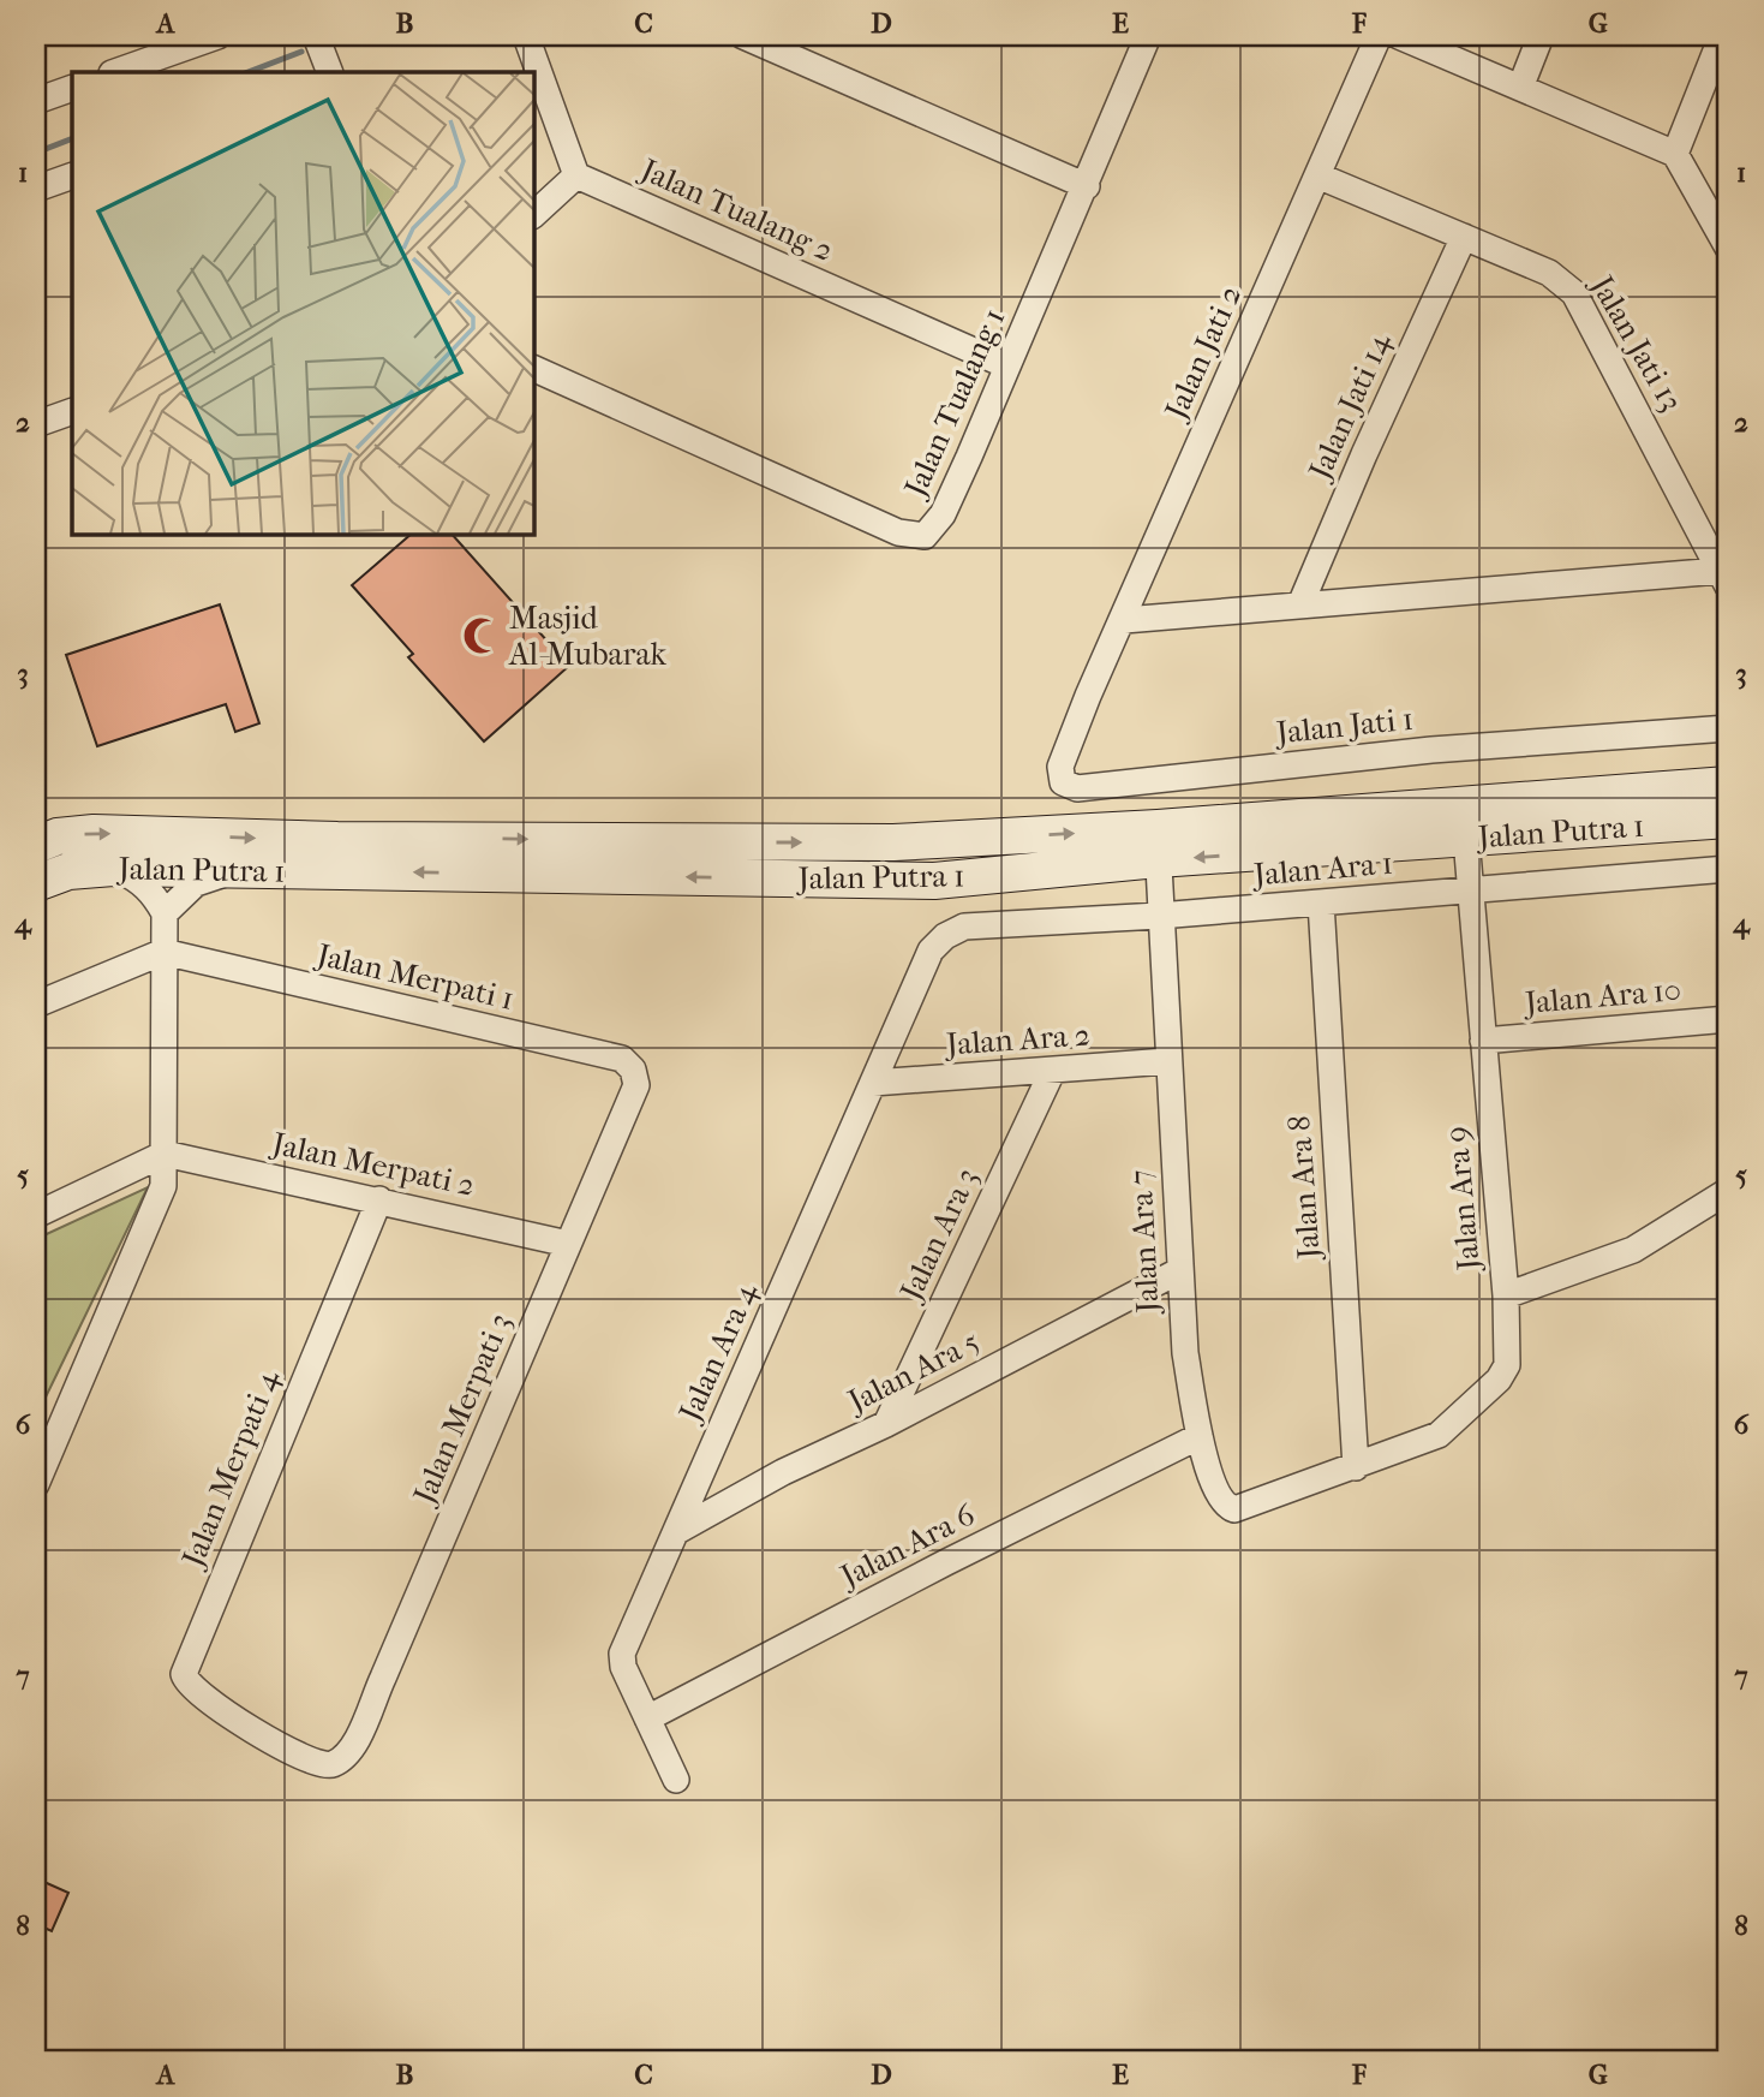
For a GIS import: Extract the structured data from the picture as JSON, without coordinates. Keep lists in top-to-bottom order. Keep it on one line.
{"streets":{"main road":["Jalan Putra 1"],"street":["Jalan Tualang 2","Jalan Jati 13","Jalan Jati 2","Jalan Tualang 1","Jalan Jati 14","Jalan Jati 1","Jalan Ara 1","Jalan Merpati 1","Jalan Ara 10","Jalan Ara 2","Jalan Merpati 2","Jalan Ara 8","Jalan Ara 9","Jalan Ara 3","Jalan Ara 7","Jalan Ara 4","Jalan Ara 5","Jalan Merpati 3","Jalan Merpati 4","Jalan Ara 6"]},"crossings":[["Jalan Tualang 2","Jalan Tualang 1"],["Jalan Jati 13","Jalan Jati 2"],["Jalan Jati 13","Jalan Jati 14"],["Jalan Jati 2","Jalan Jati 1"],["Jalan Putra 1","Jalan Ara 9"],["Jalan Putra 1","Jalan Ara 7"],["Jalan Ara 1","Jalan Ara 8"],["Jalan Ara 1","Jalan Ara 9"],["Jalan Ara 1","Jalan Ara 7"],["Jalan Ara 1","Jalan Ara 4"],["Jalan Merpati 1","Jalan Merpati 3"],["Jalan Ara 10","Jalan Ara 9"],["Jalan Ara 2","Jalan Ara 3"],["Jalan Ara 2","Jalan Ara 7"],["Jalan Ara 2","Jalan Ara 4"],["Jalan Merpati 2","Jalan Merpati 3"],["Jalan Merpati 2","Jalan Merpati 4"],["Jalan Ara 8","Jalan Ara 9"],["Jalan Ara 8","Jalan Ara 7"],["Jalan Ara 9","Jalan Ara 7"],["Jalan Ara 3","Jalan Ara 5"],["Jalan Ara 7","Jalan Ara 5"],["Jalan Ara 7","Jalan Ara 6"],["Jalan Ara 4","Jalan Ara 5"],["Jalan Ara 4","Jalan Ara 6"],["Jalan Merpati 3","Jalan Merpati 4"]],"places":{"mosque":["Masjid Al-Mubarak"]},"grid":{"columns":["A","B","C","D","E","F","G"],"rows":["1","2","3","4","5","6","7","8"]}}
